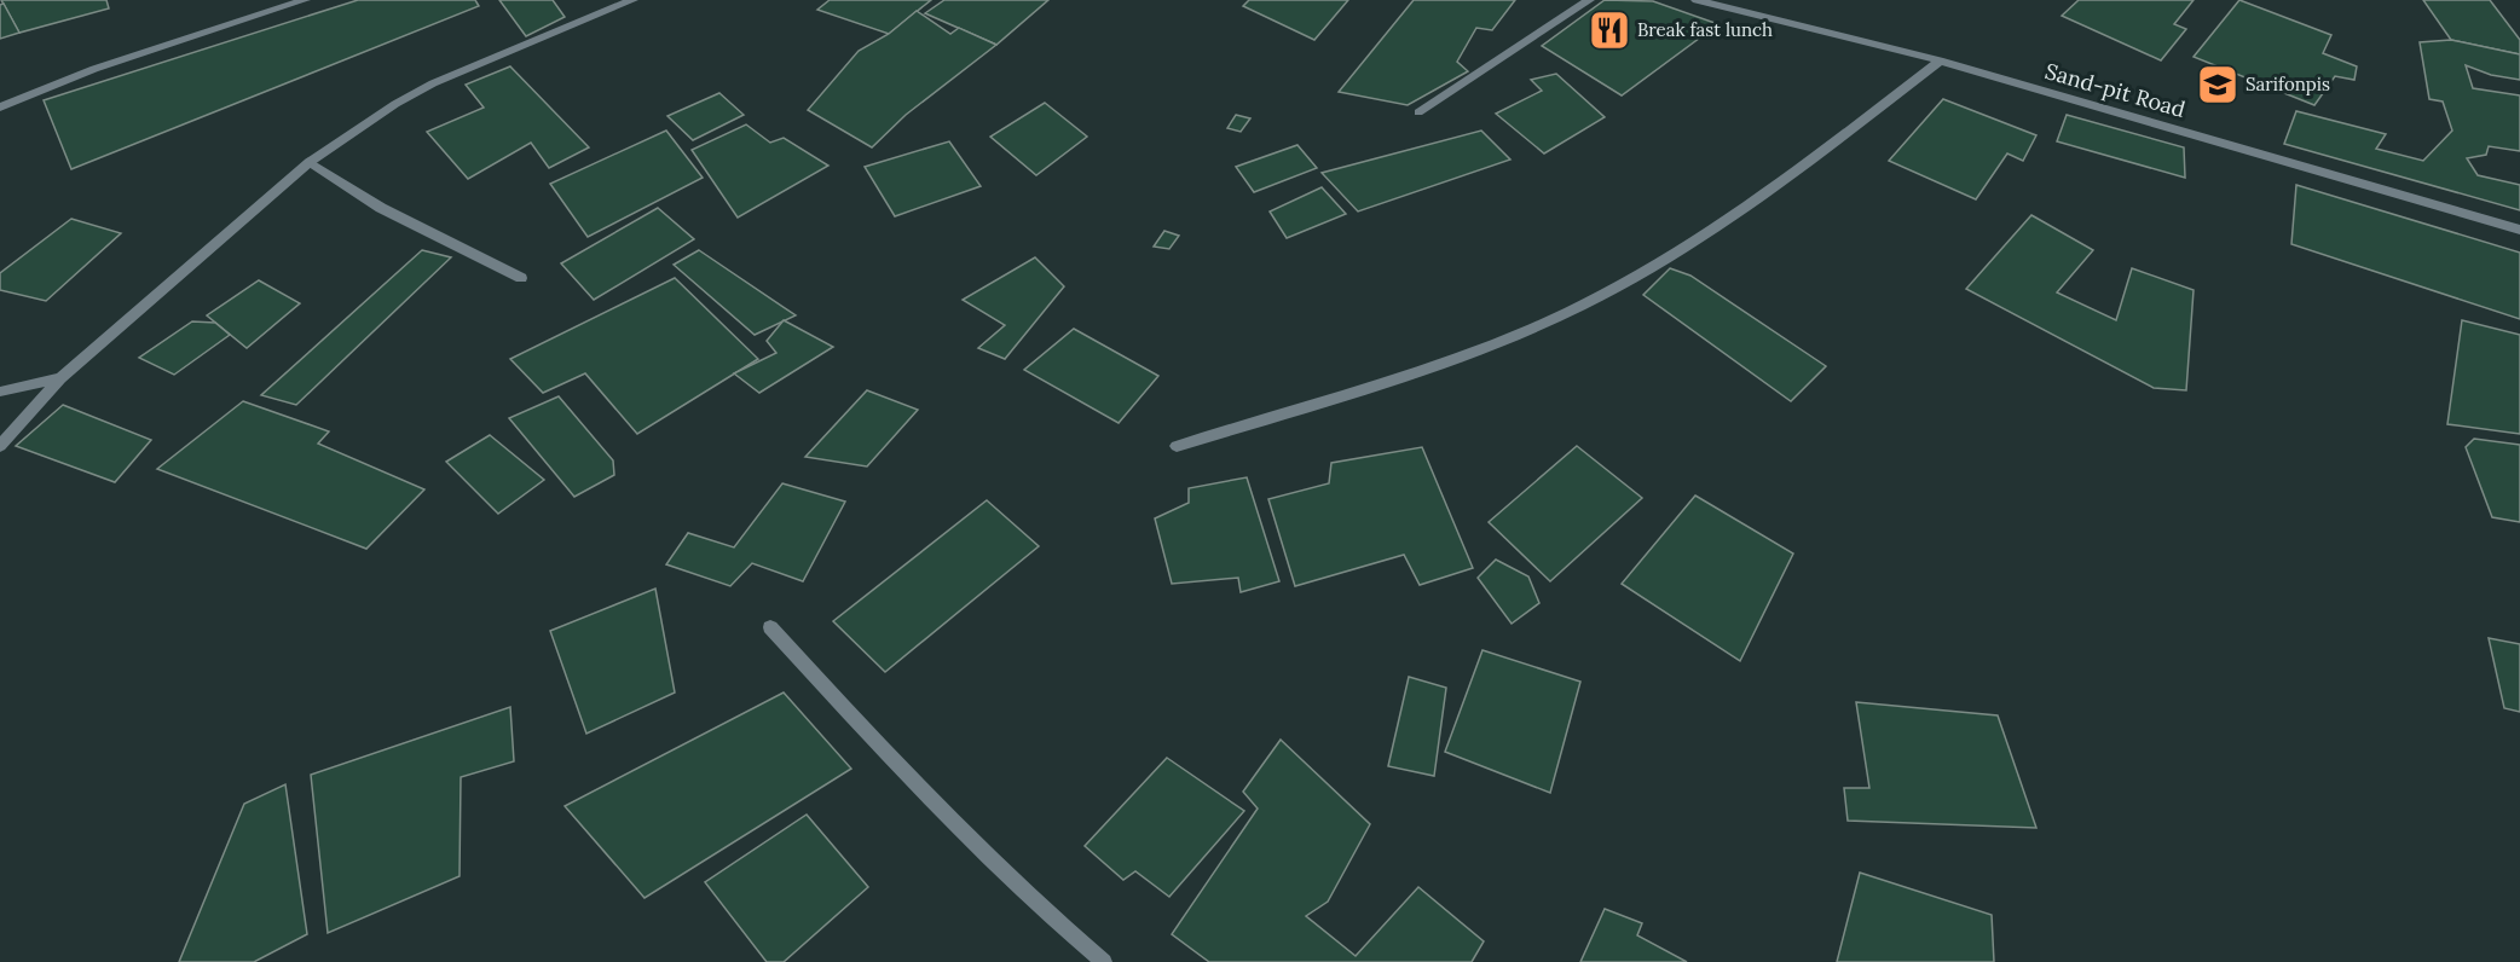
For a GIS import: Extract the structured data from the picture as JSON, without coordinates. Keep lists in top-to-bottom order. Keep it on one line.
{"streets":{"street":["Sand-pit Road"]},"places":{"restaurant":["Break fast lunch"],"school or university":["Sarifonpis"]}}
